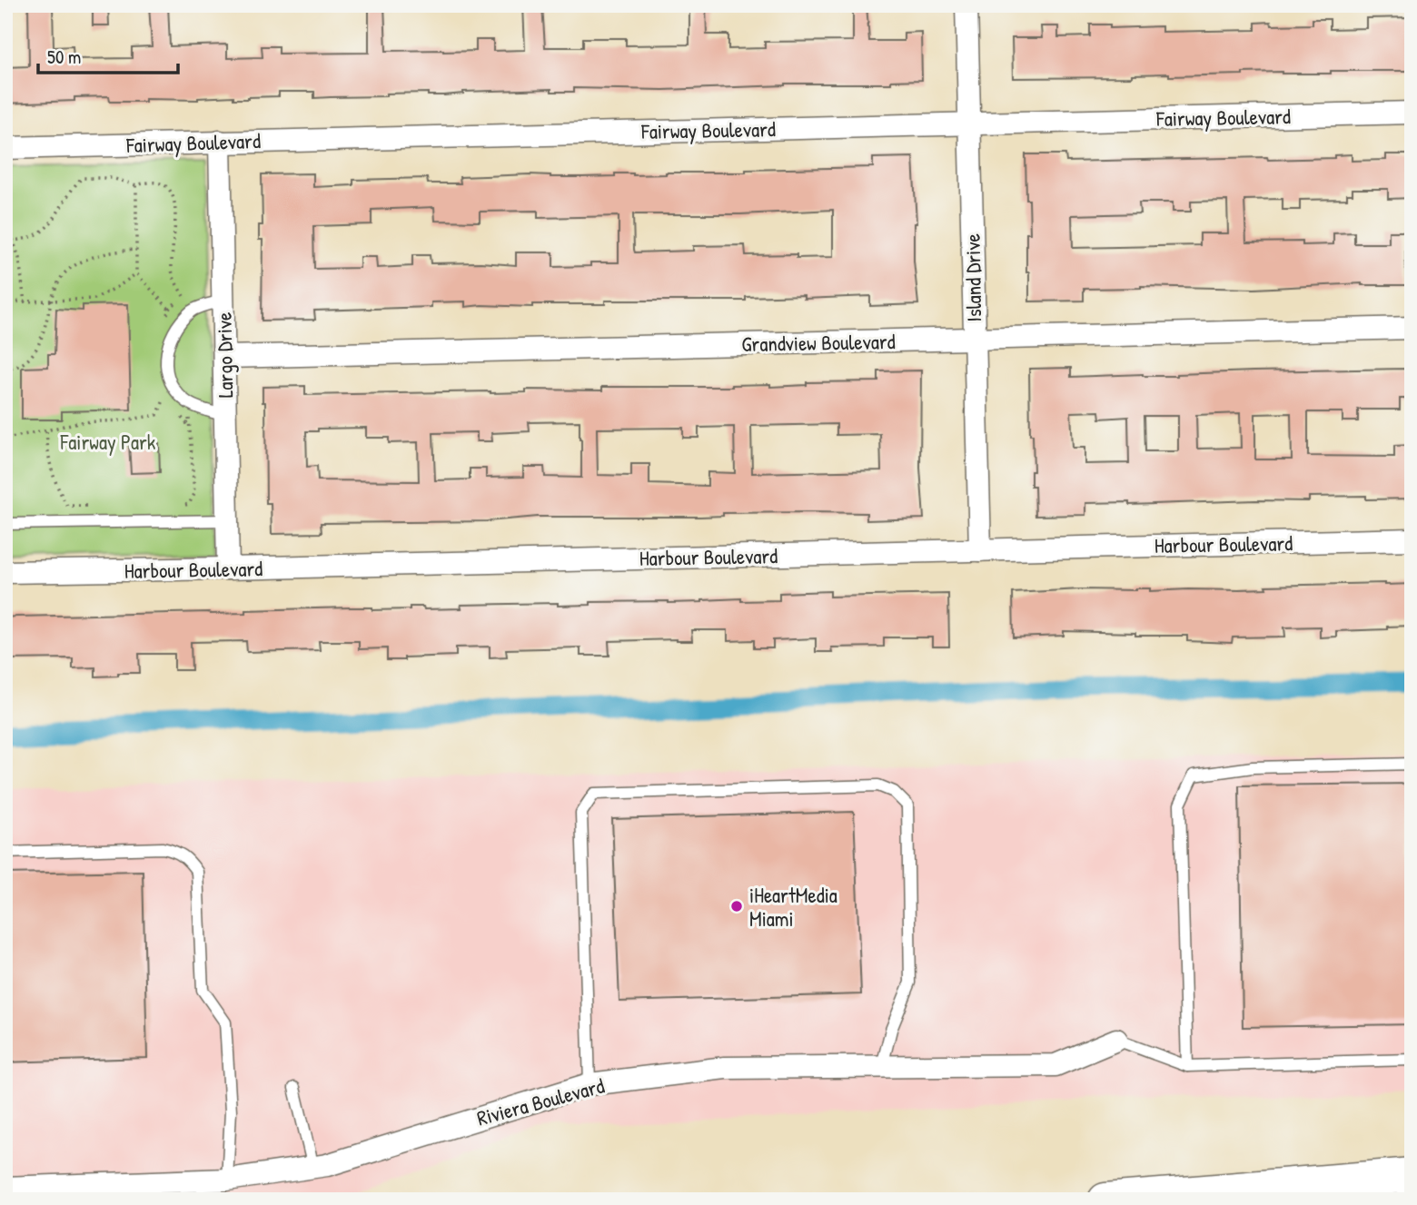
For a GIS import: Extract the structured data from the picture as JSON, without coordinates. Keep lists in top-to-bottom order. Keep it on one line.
{"streets":{"street":["Fairway Boulevard","Island Drive","Grandview Boulevard","Largo Drive","Harbour Boulevard","Riviera Boulevard"]},"crossings":[["Fairway Boulevard","Island Drive"],["Fairway Boulevard","Largo Drive"],["Island Drive","Grandview Boulevard"],["Island Drive","Harbour Boulevard"],["Grandview Boulevard","Largo Drive"],["Largo Drive","Harbour Boulevard"]],"parks":["Fairway Park"],"places":["iHeartMedia Miami"],"scale_bar":"50 m"}
